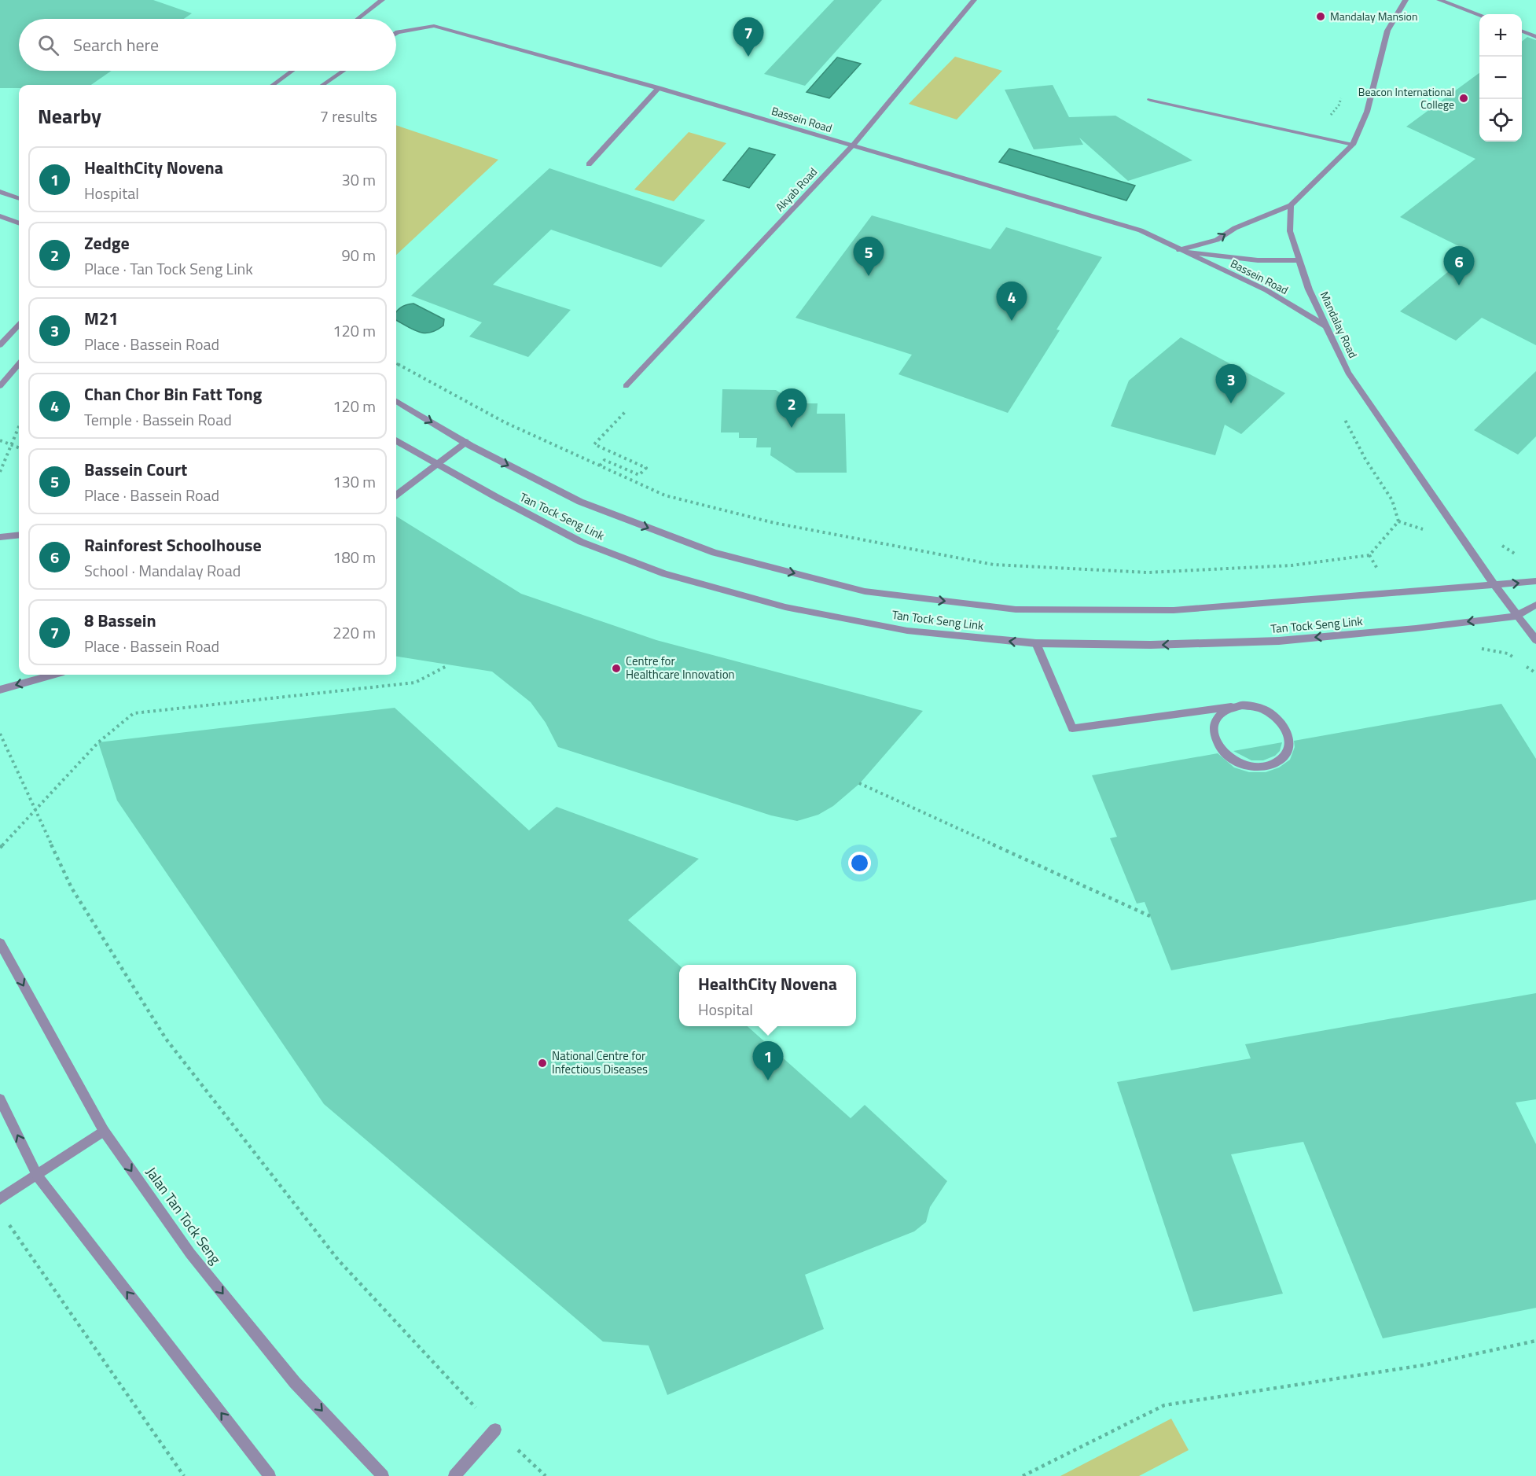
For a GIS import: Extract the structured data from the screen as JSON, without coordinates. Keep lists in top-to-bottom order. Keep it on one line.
{"streets":{"street":["Bassein Road","Akyab Road","Mandalay Road","Tan Tock Seng Link","Jalan Tan Tock Seng"]},"crossings":[["Bassein Road","Akyab Road"],["Bassein Road","Mandalay Road"],["Mandalay Road","Tan Tock Seng Link"]],"places":["Mandalay Mansion","Beacon International College","Centre for Healthcare Innovation","National Centre for Infectious Diseases"],"page":{"map_buttons":["+","−"],"pins":["7","5","6","4","3","2","1"],"search":"Search here","heading":["Nearby","7 results"],"list":[{"mark":"1","name":"HealthCity Novena","note":"Hospital","value":"30 m"},{"mark":"2","name":"Zedge","note":"Place · Tan Tock Seng Link","value":"90 m"},{"mark":"3","name":"M21","note":"Place · Bassein Road","value":"120 m"},{"mark":"4","name":"Chan Chor Bin Fatt Tong","note":"Temple · Bassein Road","value":"120 m"},{"mark":"5","name":"Bassein Court","note":"Place · Bassein Road","value":"130 m"},{"mark":"6","name":"Rainforest Schoolhouse","note":"School · Mandalay Road","value":"180 m"},{"mark":"7","name":"8 Bassein","note":"Place · Bassein Road","value":"220 m"}],"popup":["HealthCity Novena","Hospital"]}}
